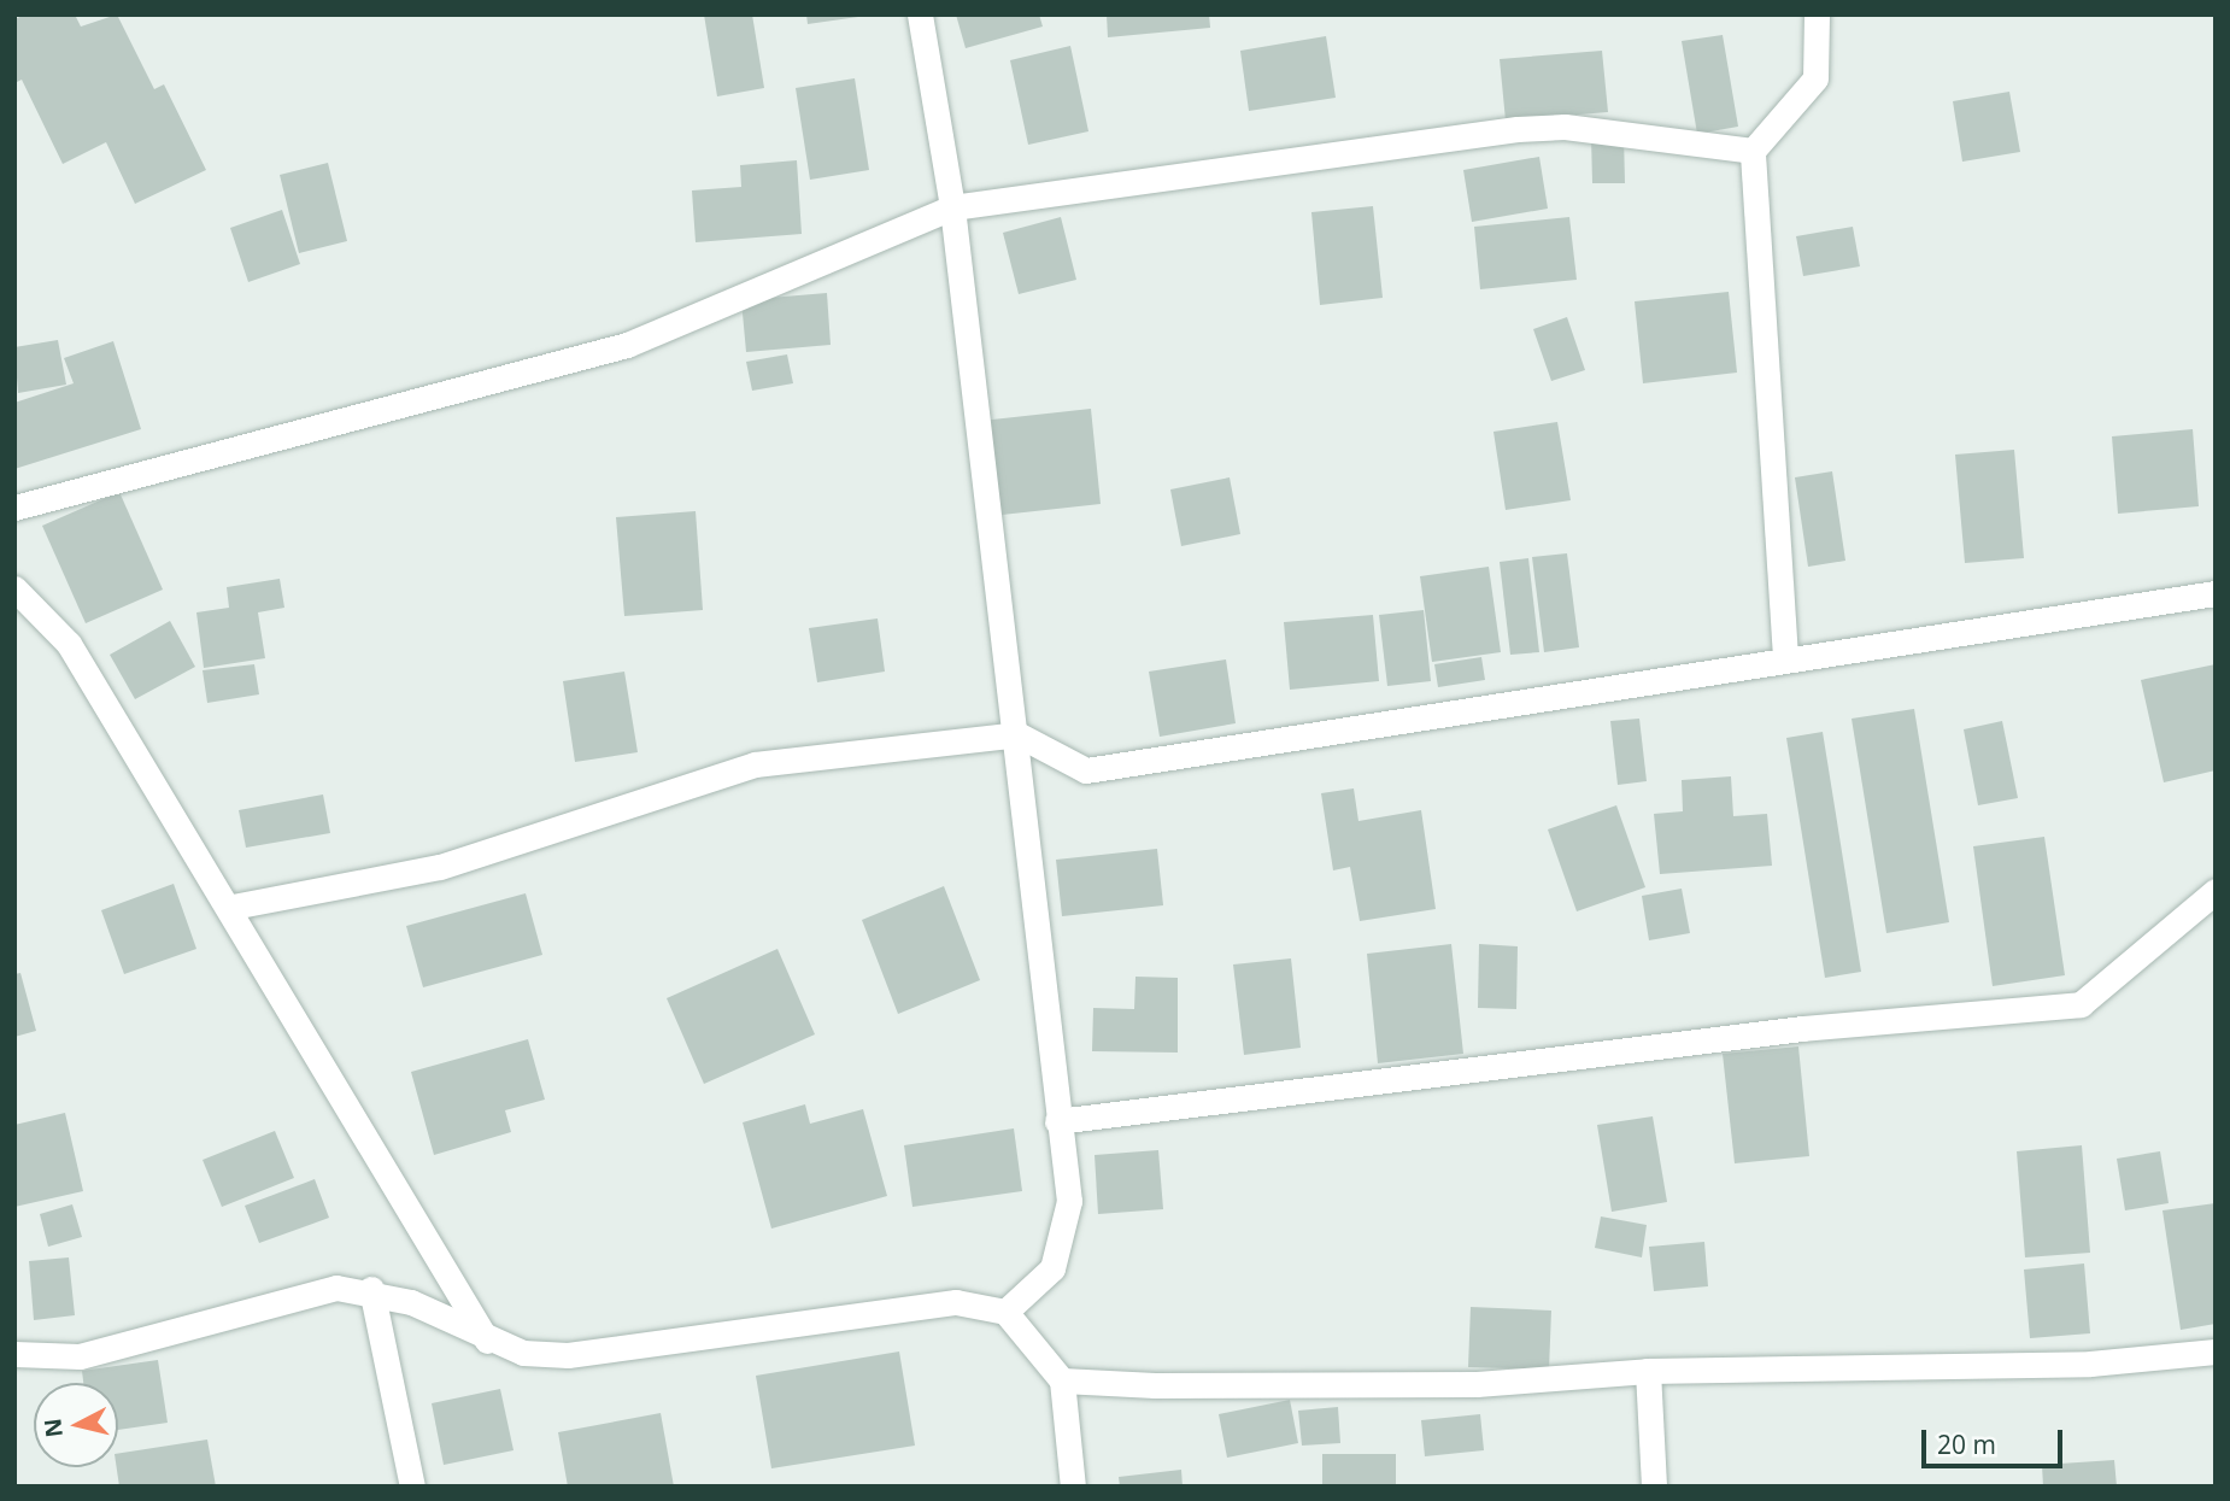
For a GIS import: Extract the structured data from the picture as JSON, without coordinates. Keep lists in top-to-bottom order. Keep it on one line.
{"scale_bar":"20 m","north":"left"}
